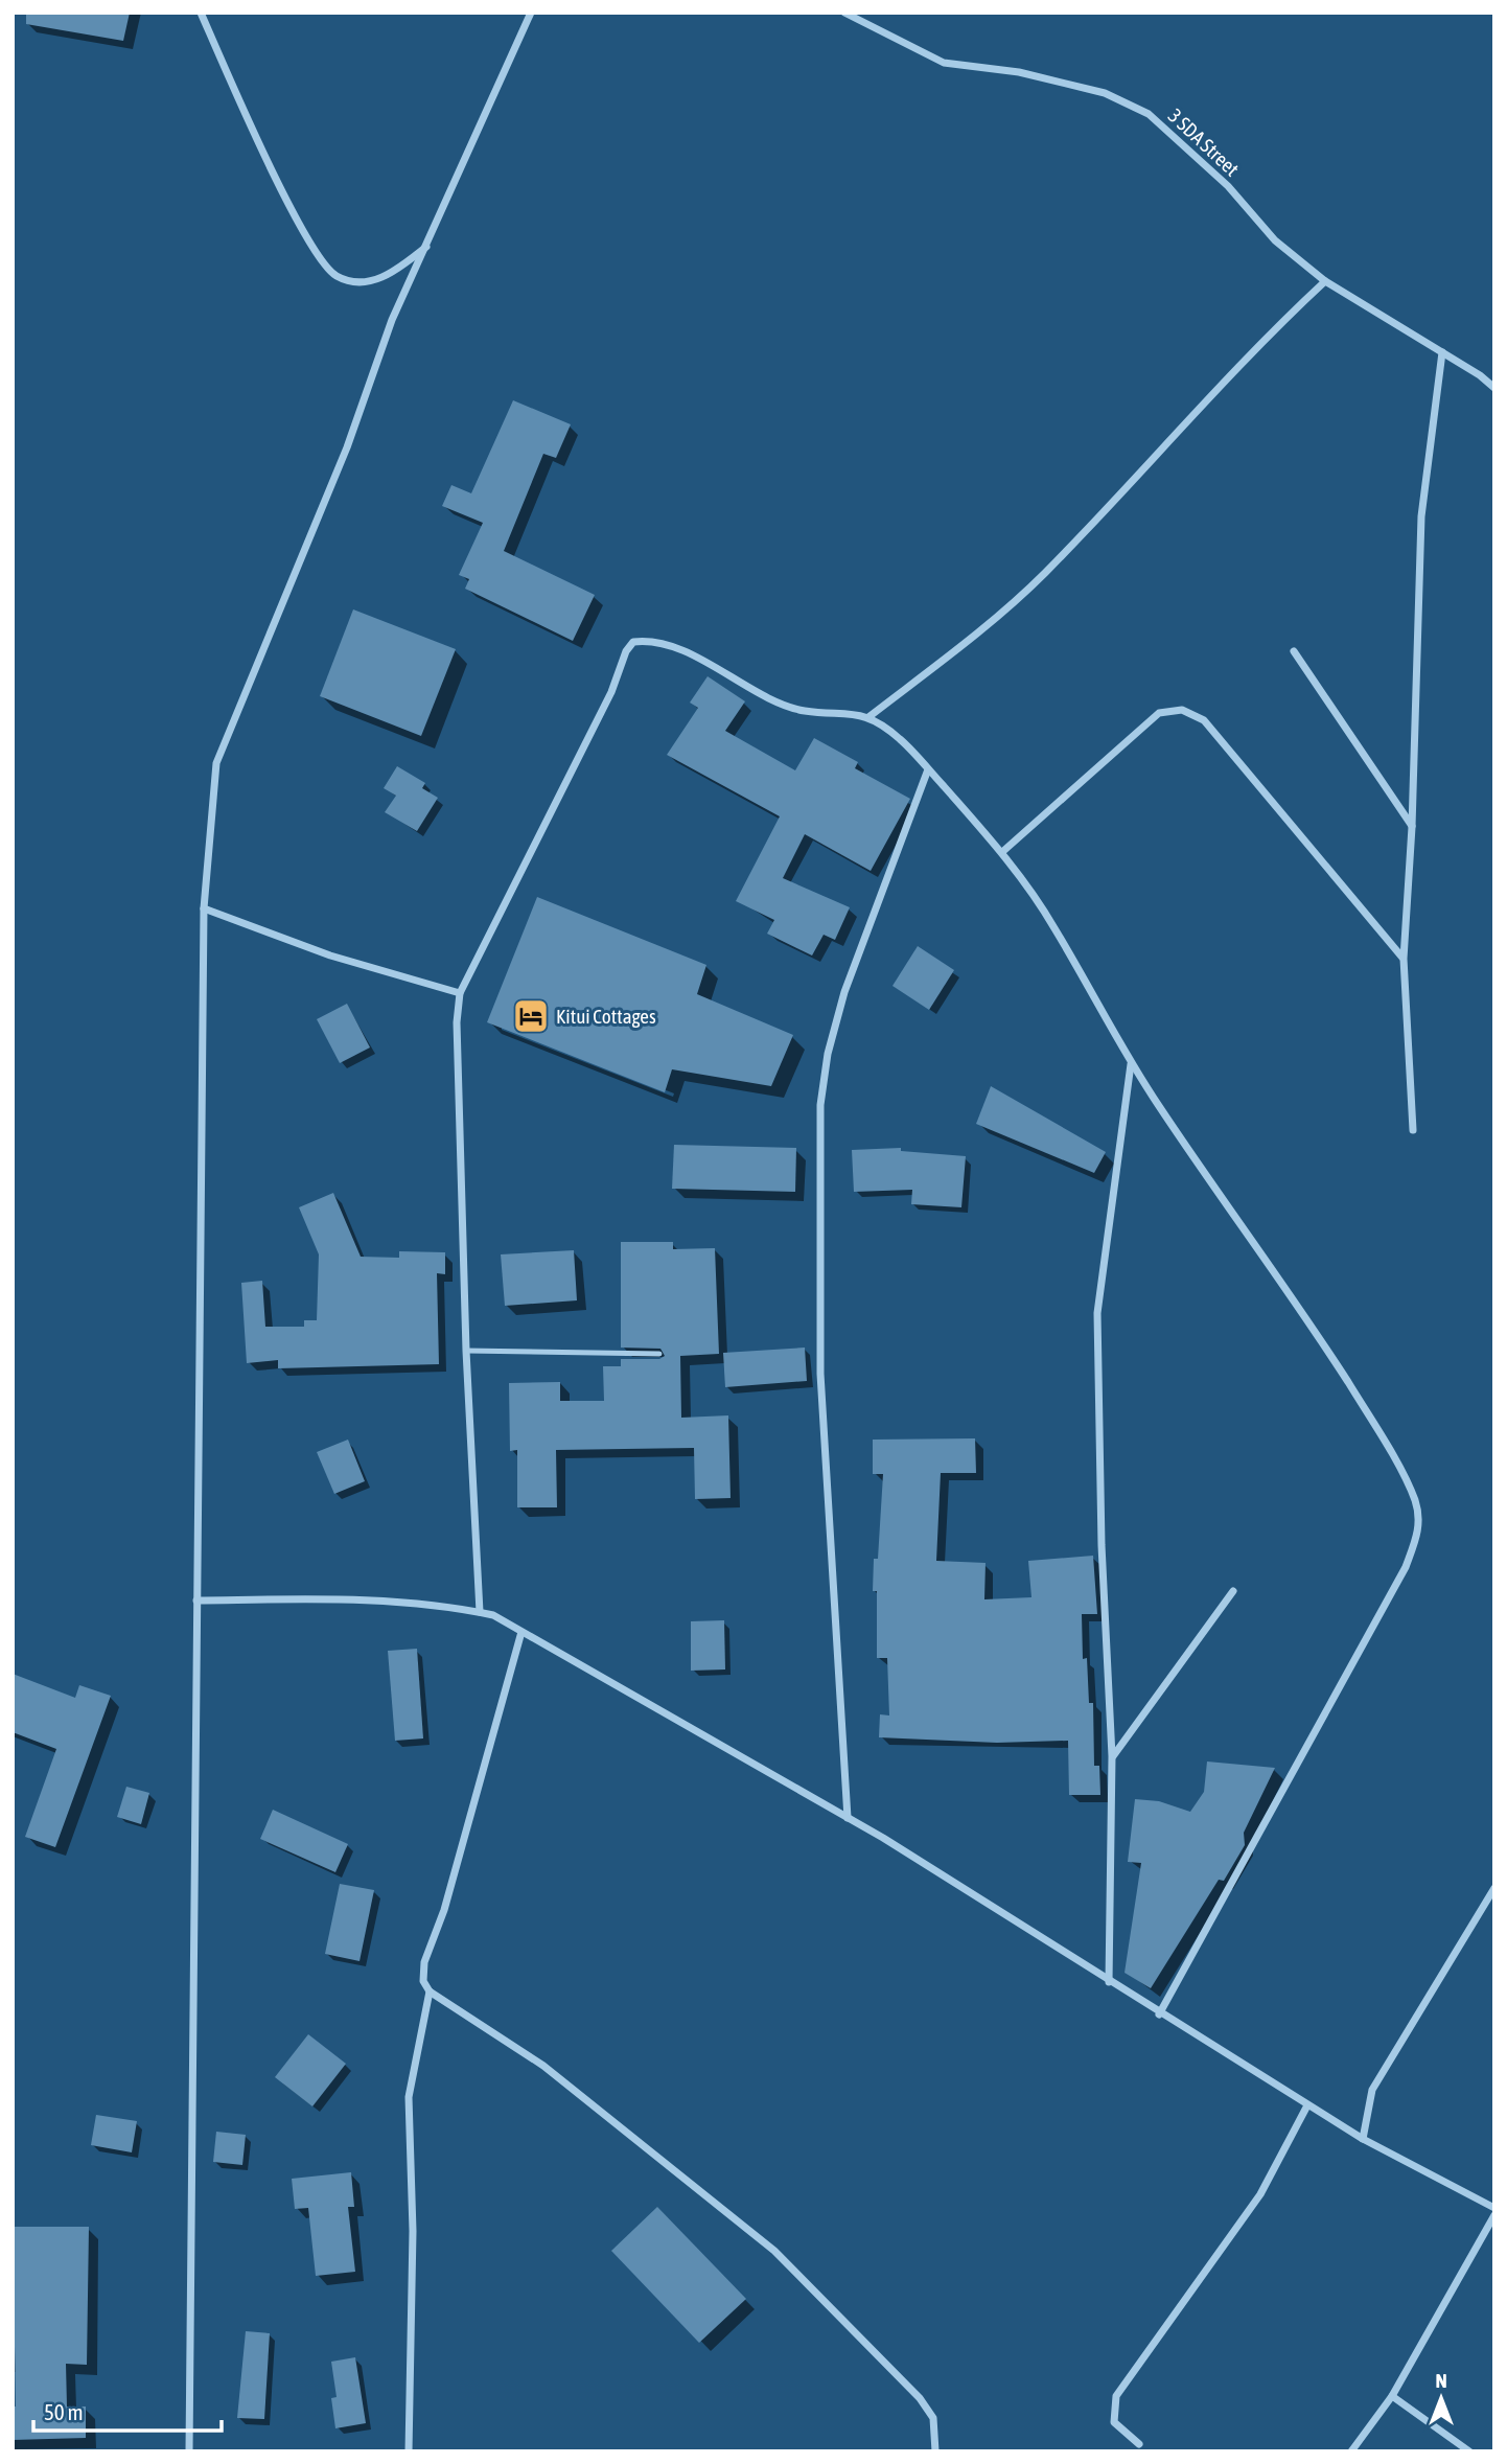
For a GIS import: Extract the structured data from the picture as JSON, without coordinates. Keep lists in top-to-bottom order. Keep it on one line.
{"streets":{"street":["3 SDA Street"]},"places":{"hotel":["Kitui Cottages"]},"scale_bar":"50 m","north":"top"}
